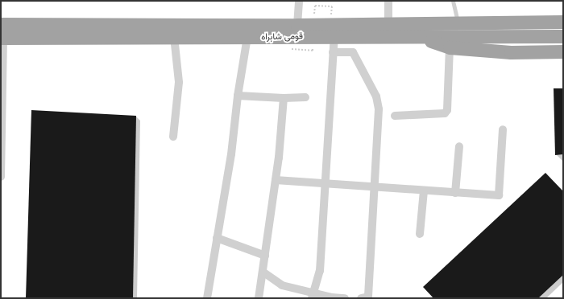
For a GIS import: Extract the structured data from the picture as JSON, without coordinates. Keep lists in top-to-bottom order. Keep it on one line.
{"streets":{"highway":["قومی شاہراہ"]}}
